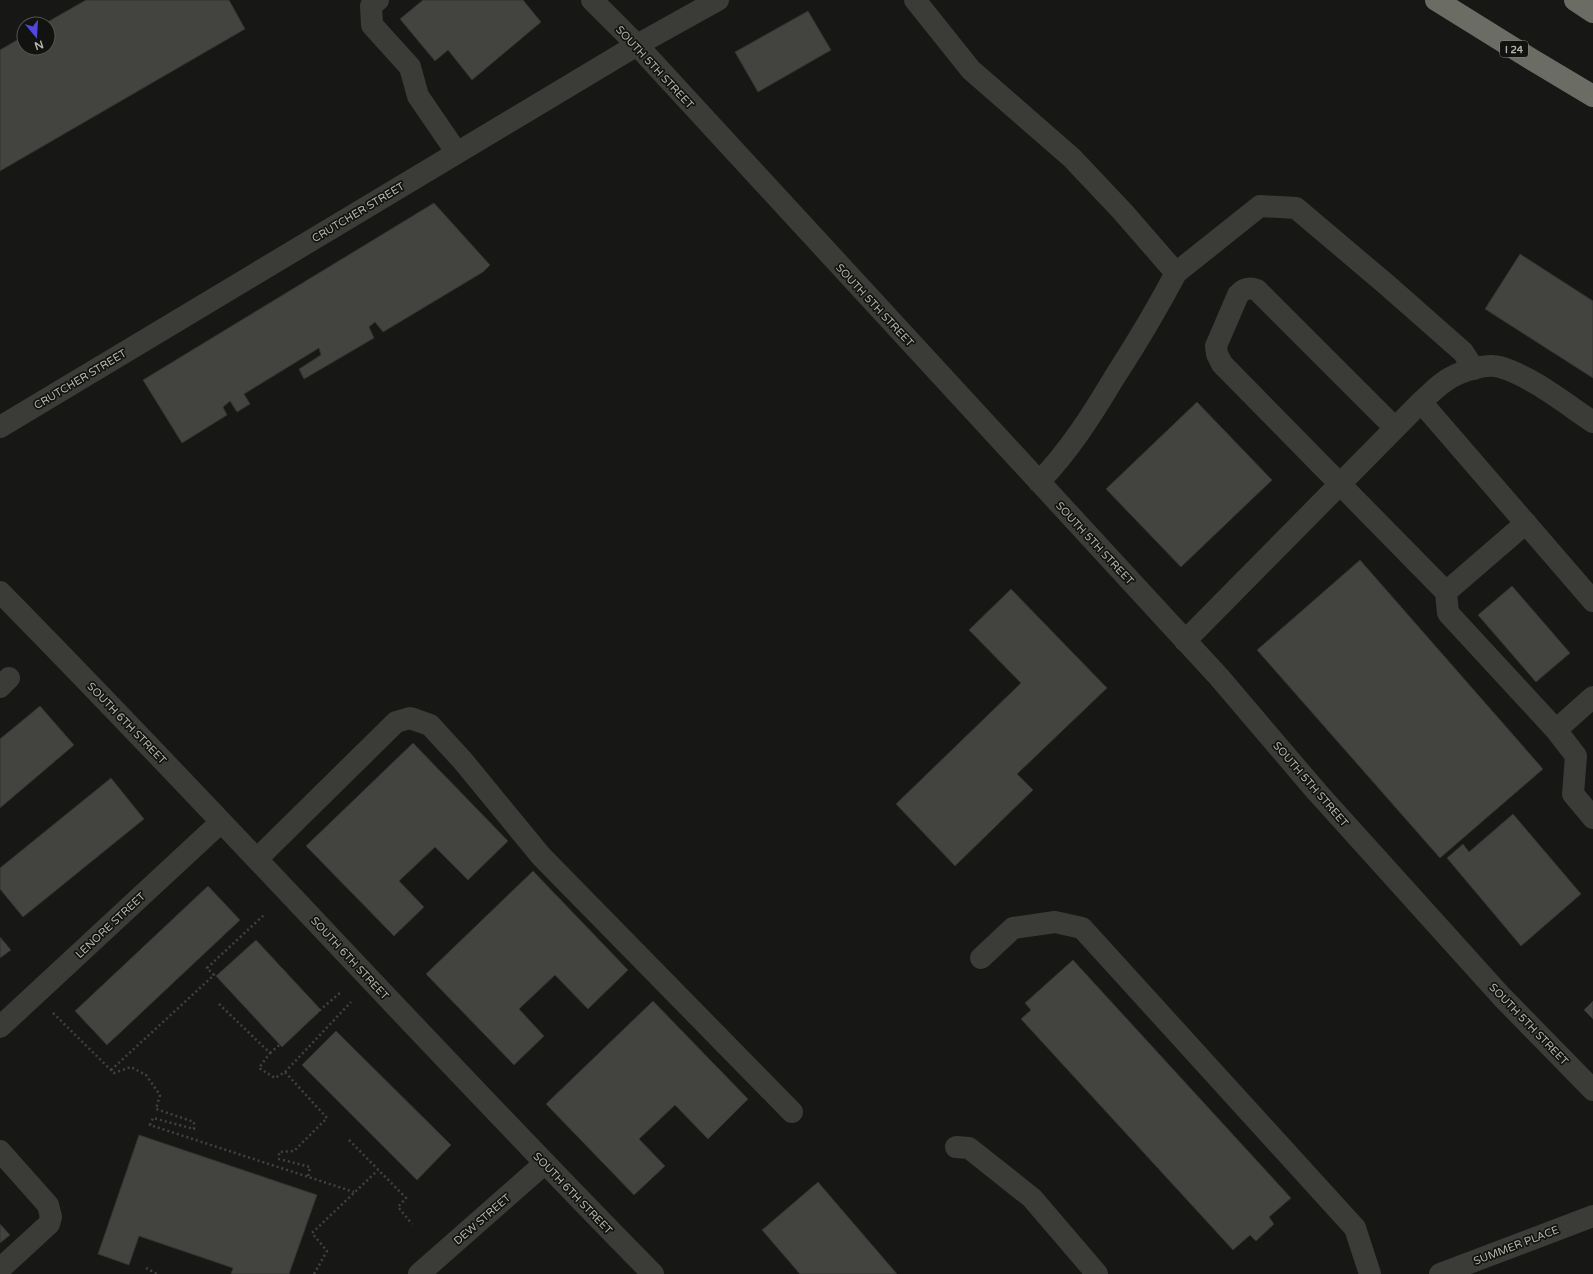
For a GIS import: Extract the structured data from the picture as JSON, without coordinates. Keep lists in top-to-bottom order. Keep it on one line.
{"streets":{"highway":["I 24"],"street":["SOUTH 5TH STREET","CRUTCHER STREET","SOUTH 6TH STREET","LENORE STREET","DEW STREET","SUMMER PLACE"]},"crossings":[["SOUTH 5TH STREET","CRUTCHER STREET"],["SOUTH 6TH STREET","LENORE STREET"],["SOUTH 6TH STREET","DEW STREET"]],"north":"bottom"}
